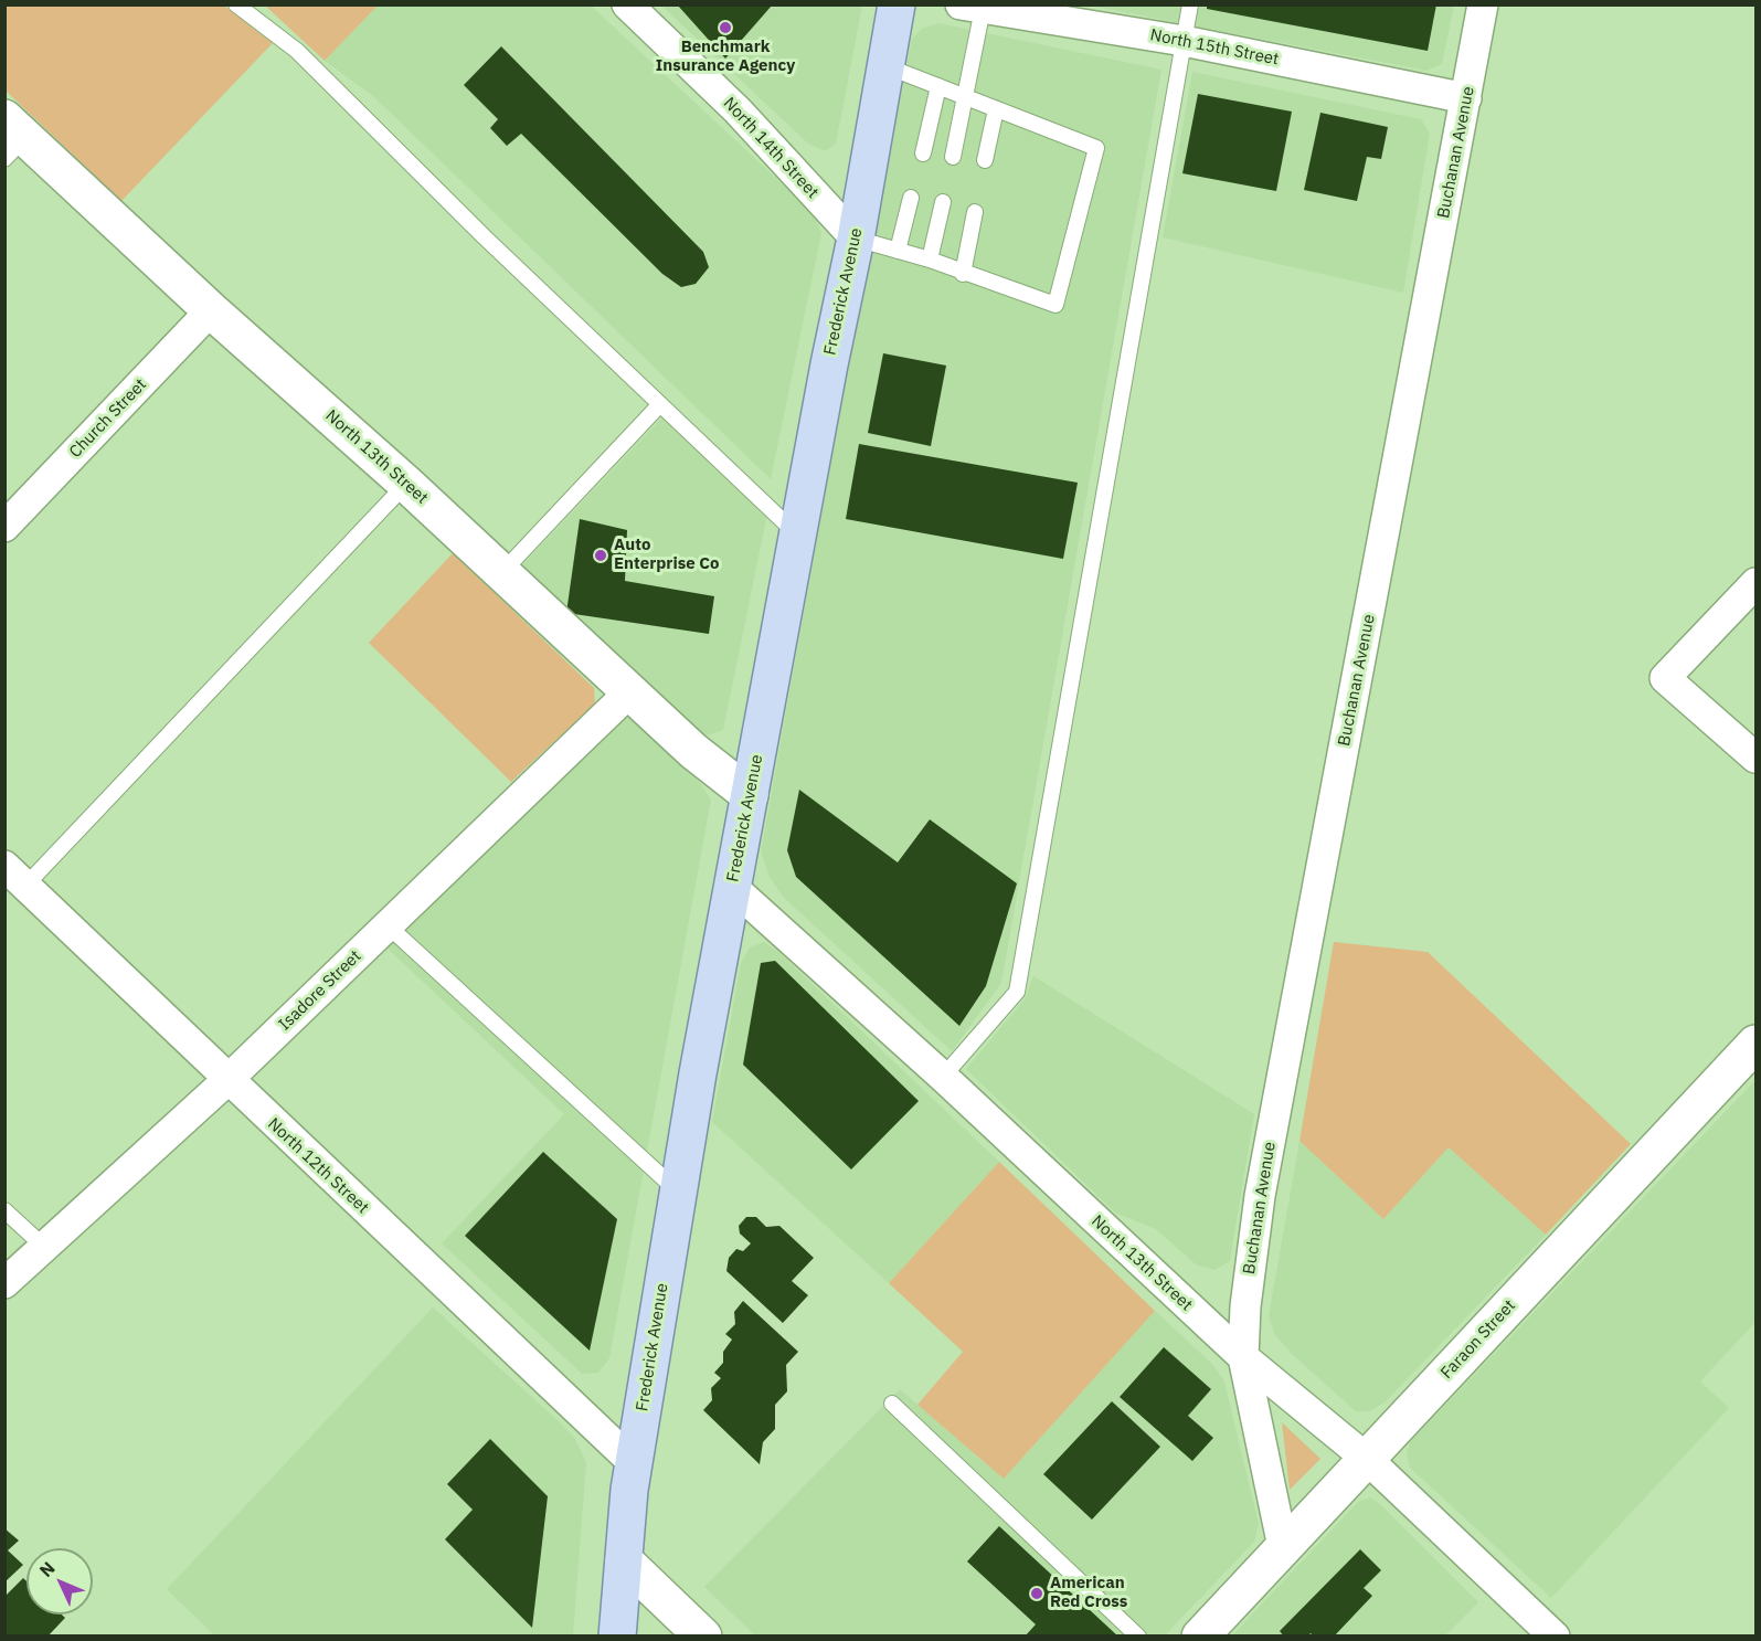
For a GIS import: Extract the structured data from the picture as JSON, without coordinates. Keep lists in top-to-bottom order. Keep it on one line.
{"streets":{"main road":["Frederick Avenue"],"street":["North 15th Street","North 14th Street","Buchanan Avenue","Church Street","North 13th Street","Isadore Street","North 12th Street","Faraon Street"]},"crossings":[["North 15th Street","Buchanan Avenue"],["North 14th Street","Frederick Avenue"],["Buchanan Avenue","North 13th Street"],["Buchanan Avenue","Faraon Street"],["Frederick Avenue","North 13th Street"],["Frederick Avenue","North 12th Street"],["Church Street","North 13th Street"],["North 13th Street","Isadore Street"],["North 13th Street","Faraon Street"],["Isadore Street","North 12th Street"]],"places":["Benchmark Insurance Agency","Auto Enterprise Co","American Red Cross"],"north":"top left"}
